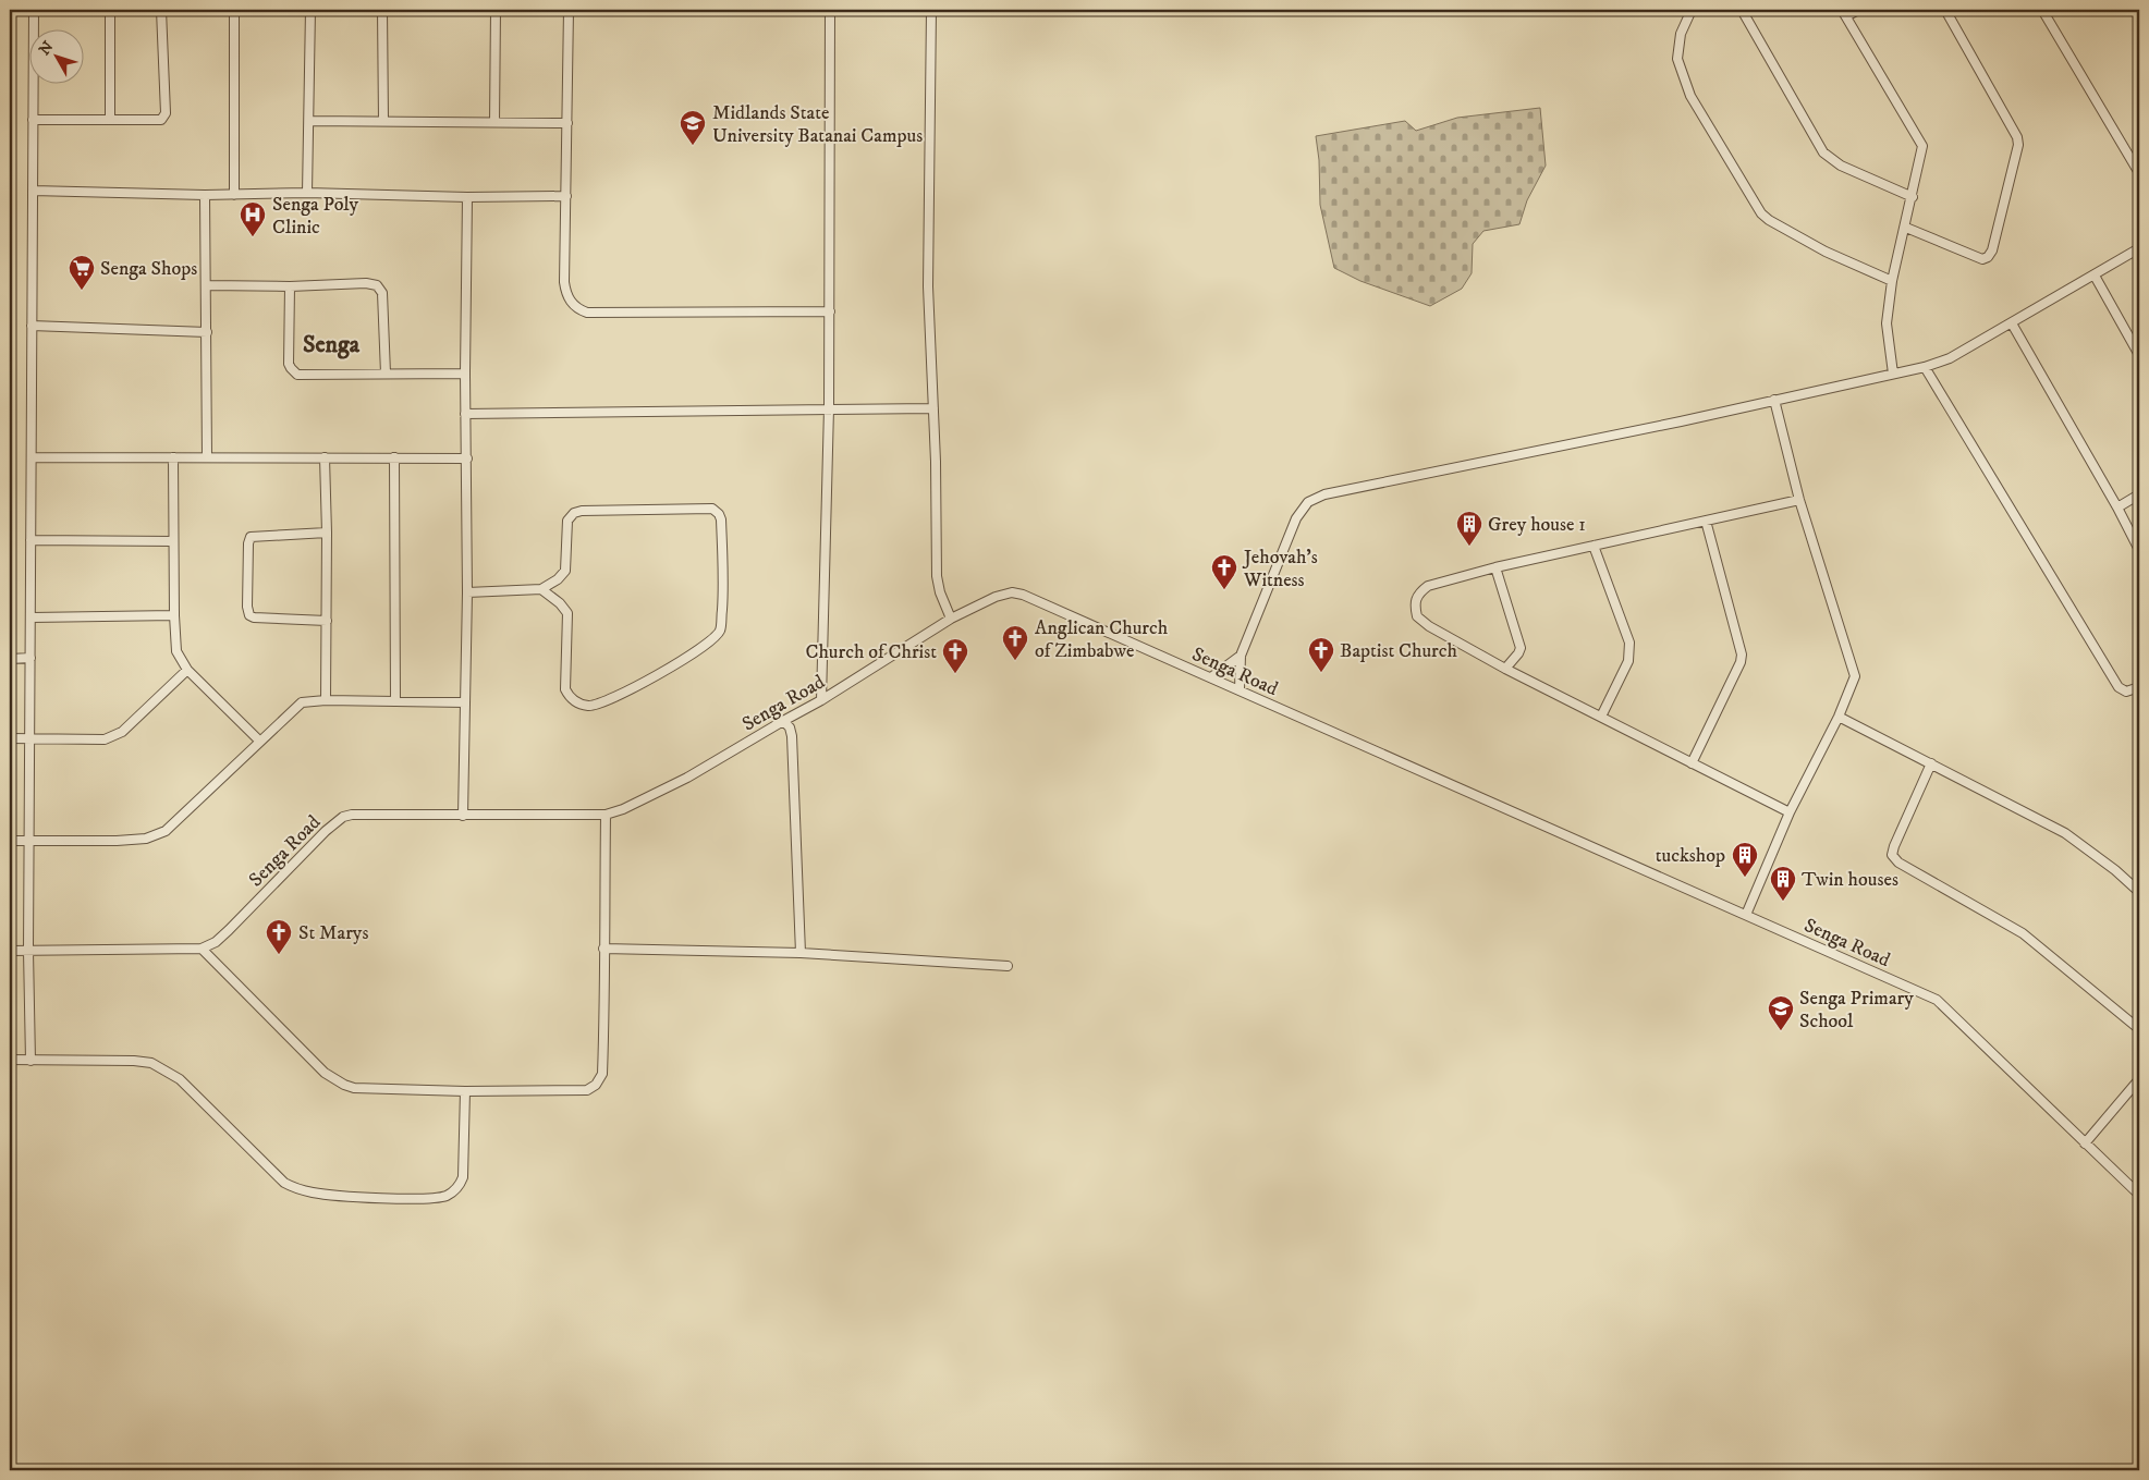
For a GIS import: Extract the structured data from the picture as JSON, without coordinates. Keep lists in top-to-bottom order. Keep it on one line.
{"streets":{"street":["Senga Road"]},"districts":["Senga"],"places":{"school or university":["Midlands State University Batanai Campus","Senga Primary School"],"hospital":["Senga Poly Clinic"],"supermarket":["Senga Shops"],"building":["Grey house 1","tuckshop","Twin houses"],"church":["Jehovah's Witness","Anglican Church of Zimbabwe","Baptist Church","Church of Christ","St Marys"]},"north":"top left"}
